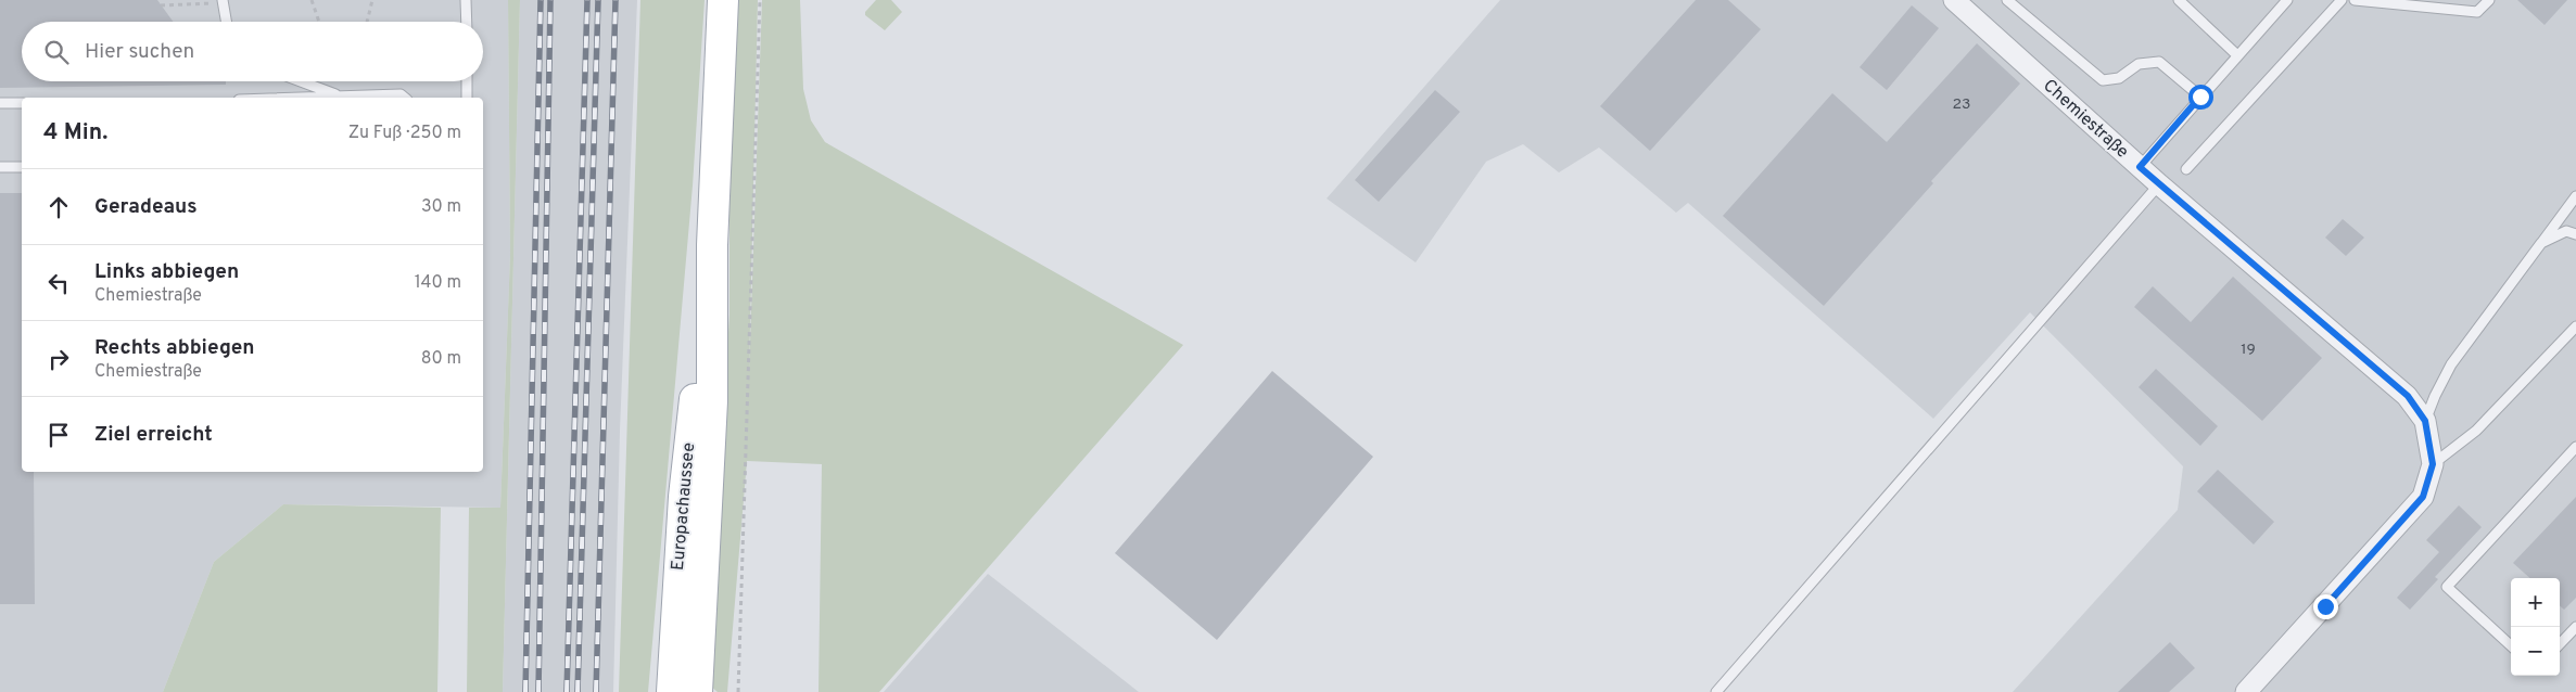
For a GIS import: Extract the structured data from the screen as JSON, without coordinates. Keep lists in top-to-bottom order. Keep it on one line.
{"streets":{"main road":["Europachaussee"],"street":["Chemiestraße"]},"house_numbers":["23","19"],"page":{"search":"Hier suchen","heading":["4 Min.","Zu Fuß · 250 m"],"list":[["Geradeaus","30 m"],["Links abbiegen","Chemiestraße","140 m"],["Rechts abbiegen","Chemiestraße","80 m"],"Ziel erreicht"],"map_buttons":["+","−"]}}
